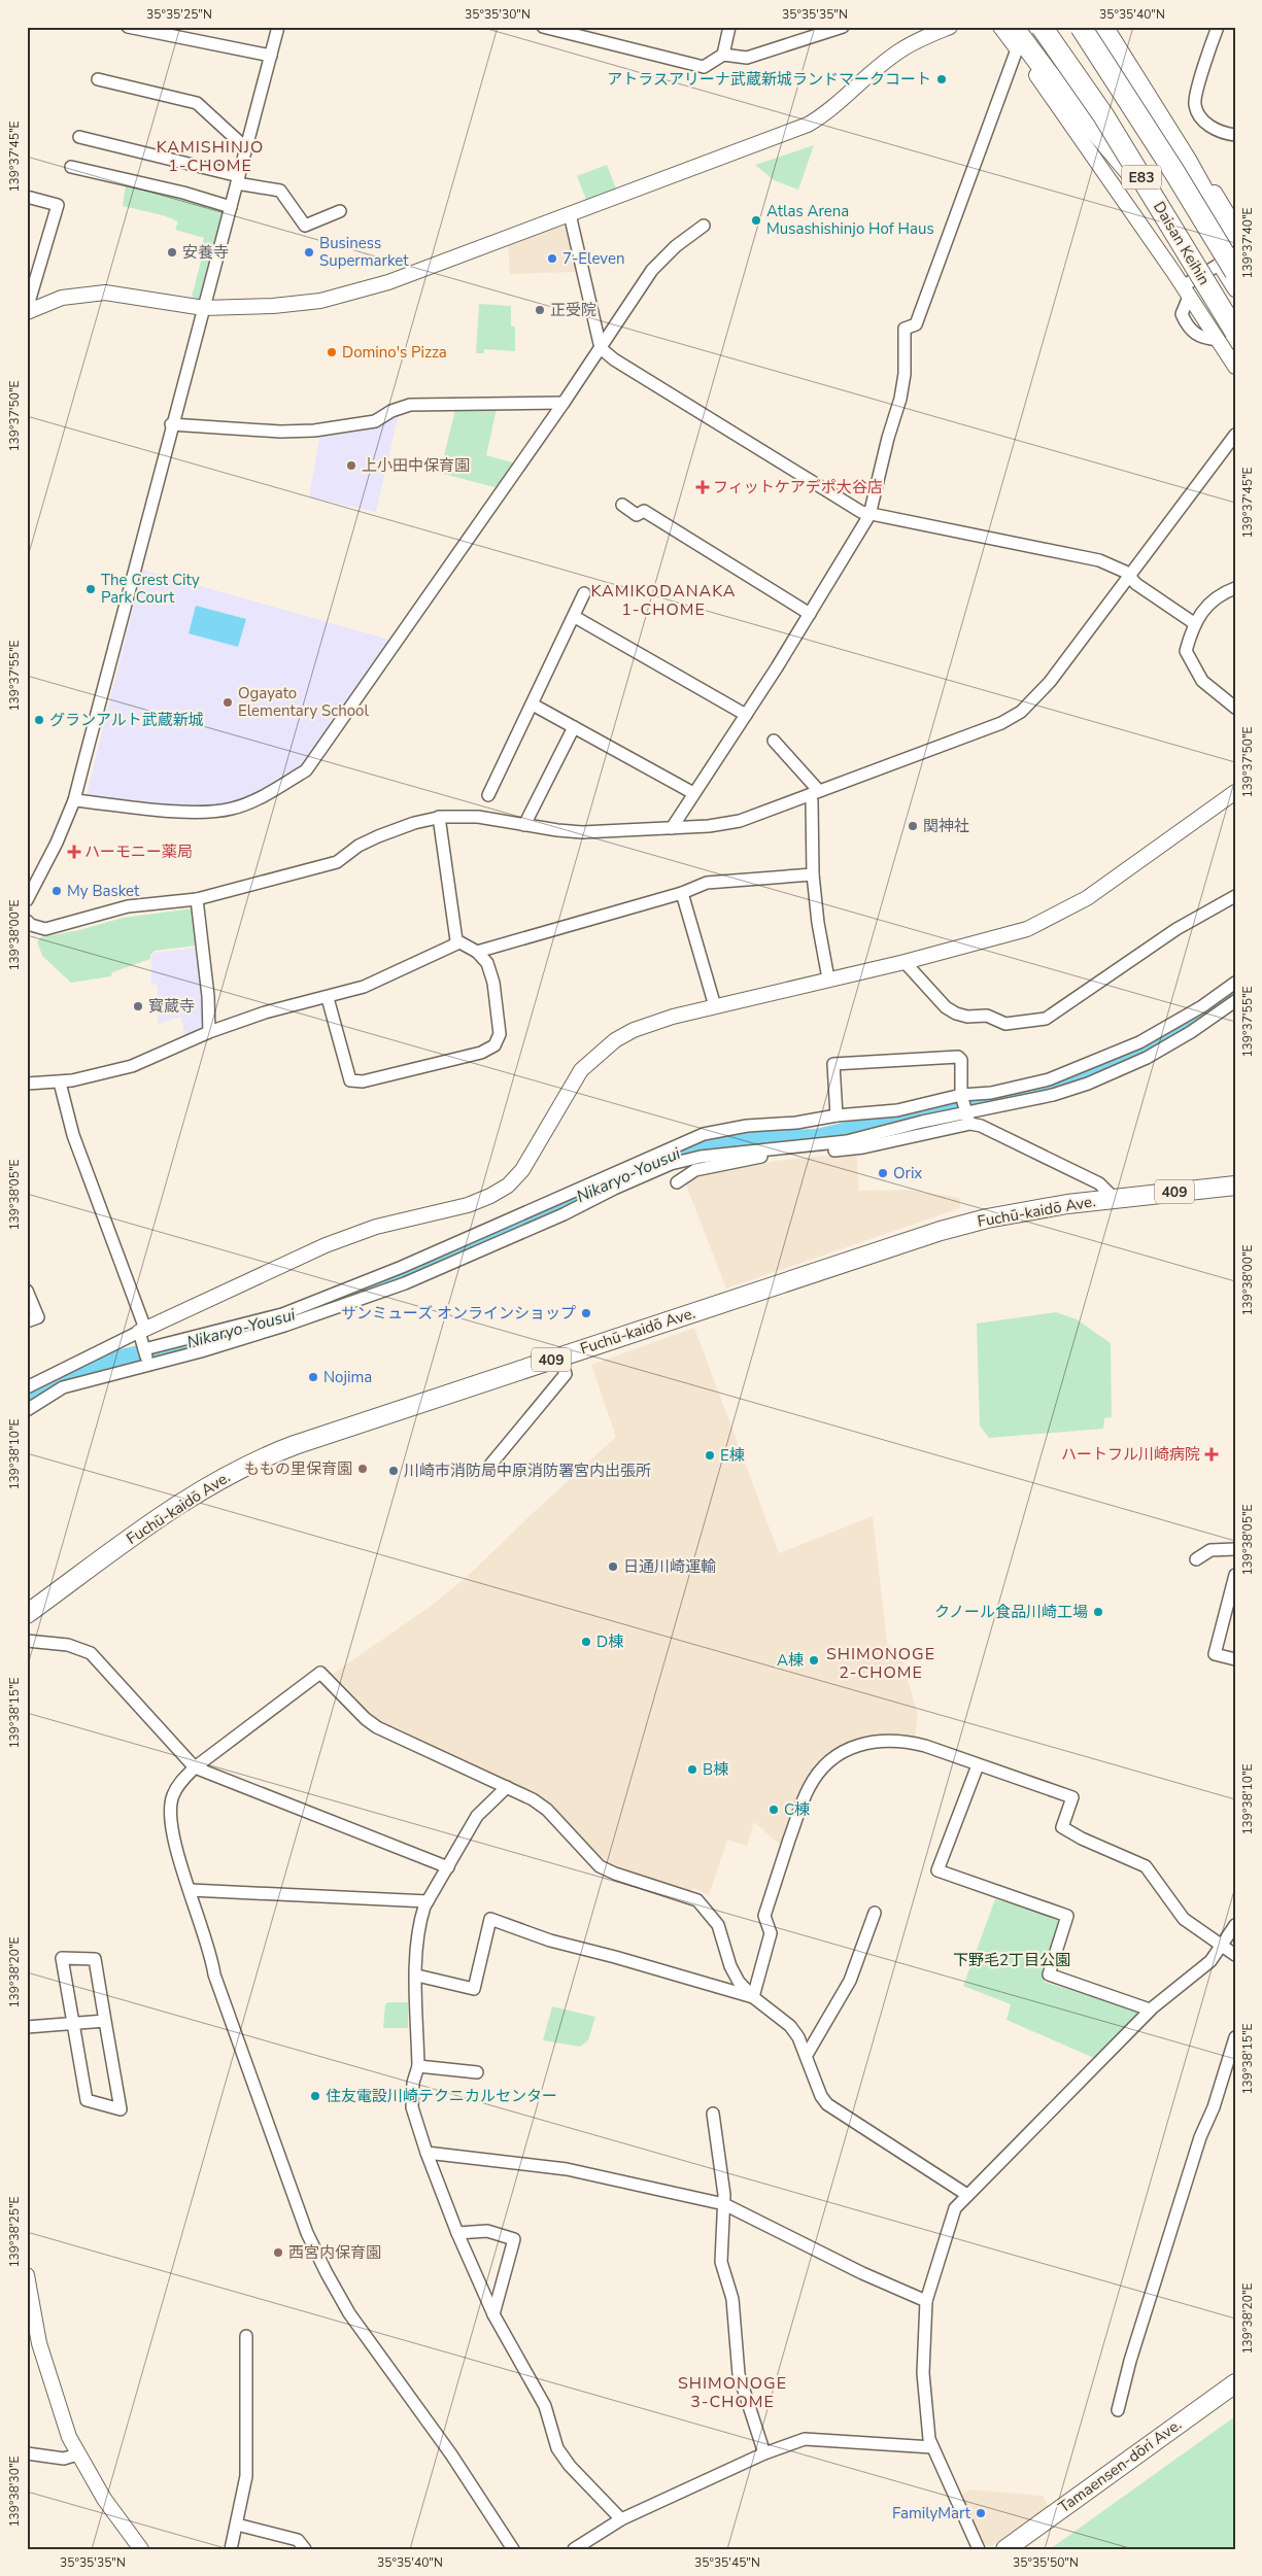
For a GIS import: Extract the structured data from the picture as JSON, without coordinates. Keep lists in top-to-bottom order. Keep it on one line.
{"streets":{"highway":["E83","Daisan Keihin"],"main road":["409","Fuchū-kaidō Ave.","Tamaensen-dōri Ave."]},"districts":["KAMISHINJO 1-CHOME","KAMIKODANAKA 1-CHOME","SHIMONOGE 2-CHOME","SHIMONOGE 3-CHOME"],"water":["Nikaryo-Yousui"],"parks":["下野毛2丁目公園"],"places":{"other":["アトラスアリーナ武蔵新城ランドマークコート","Atlas Arena Musashishinjo Hof Haus","安養寺","Business Supermarket","7-Eleven","正受院","Domino's Pizza","上小田中保育園","The Crest City Park Court","Ogayato Elementary School","グランアルト武蔵新城","関神社","My Basket","寳蔵寺","Orix","サンミューズ オンラインショップ","Nojima","E棟","ももの里保育園","川崎市消防局中原消防署宮内出張所","日通川崎運輸","クノール食品川崎工場","D棟","A棟","B棟","C棟","住友電設川崎テクニカルセンター","西宮内保育園","FamilyMart"],"health":["フィットケアデポ大谷店","ハーモニー薬局","ハートフル川崎病院"]},"coordinates":["35°35'25\"N","35°35'30\"N","35°35'35\"N","35°35'40\"N","139°37'45\"E","139°37'40\"E","139°37'50\"E","139°37'55\"E","139°38'00\"E","139°38'05\"E","139°38'10\"E","139°38'15\"E","139°38'20\"E","139°38'25\"E","139°38'30\"E","35°35'45\"N","35°35'50\"N"]}
